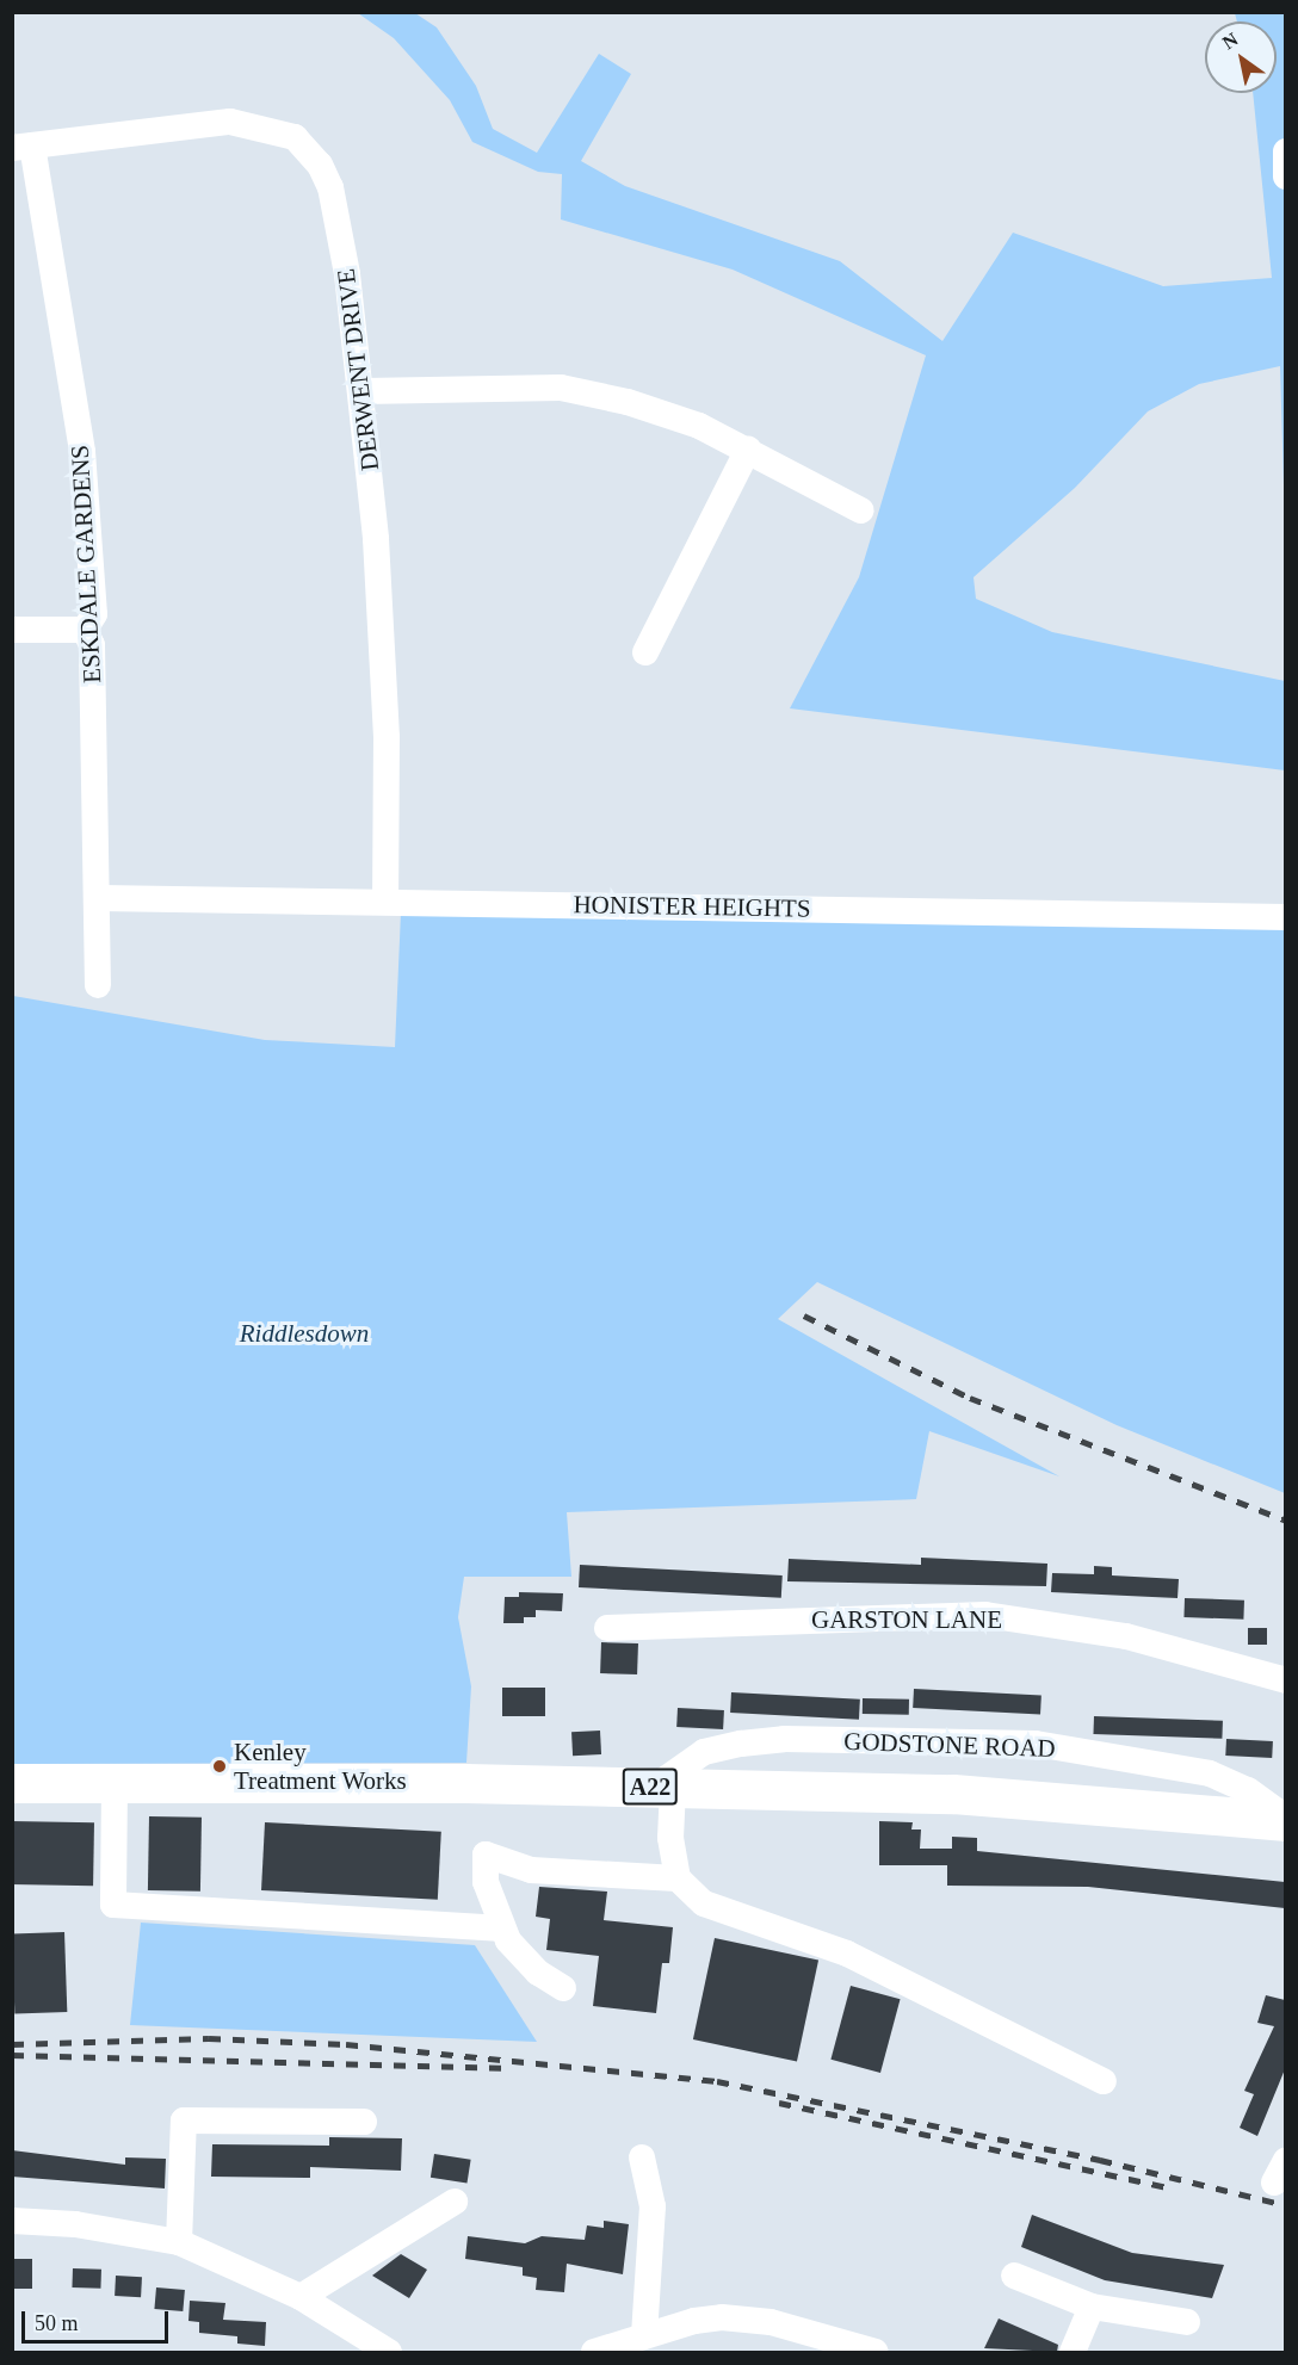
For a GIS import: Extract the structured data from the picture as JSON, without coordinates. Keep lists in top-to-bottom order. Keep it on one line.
{"streets":{"highway":["GODSTONE ROAD","A22"],"street":["DERWENT DRIVE","ESKDALE GARDENS","HONISTER HEIGHTS","GARSTON LANE"]},"crossings":[["DERWENT DRIVE","ESKDALE GARDENS"],["DERWENT DRIVE","HONISTER HEIGHTS"],["ESKDALE GARDENS","HONISTER HEIGHTS"]],"parks":["Riddlesdown"],"places":["Kenley Treatment Works"],"scale_bar":"50 m","north":"top left"}
